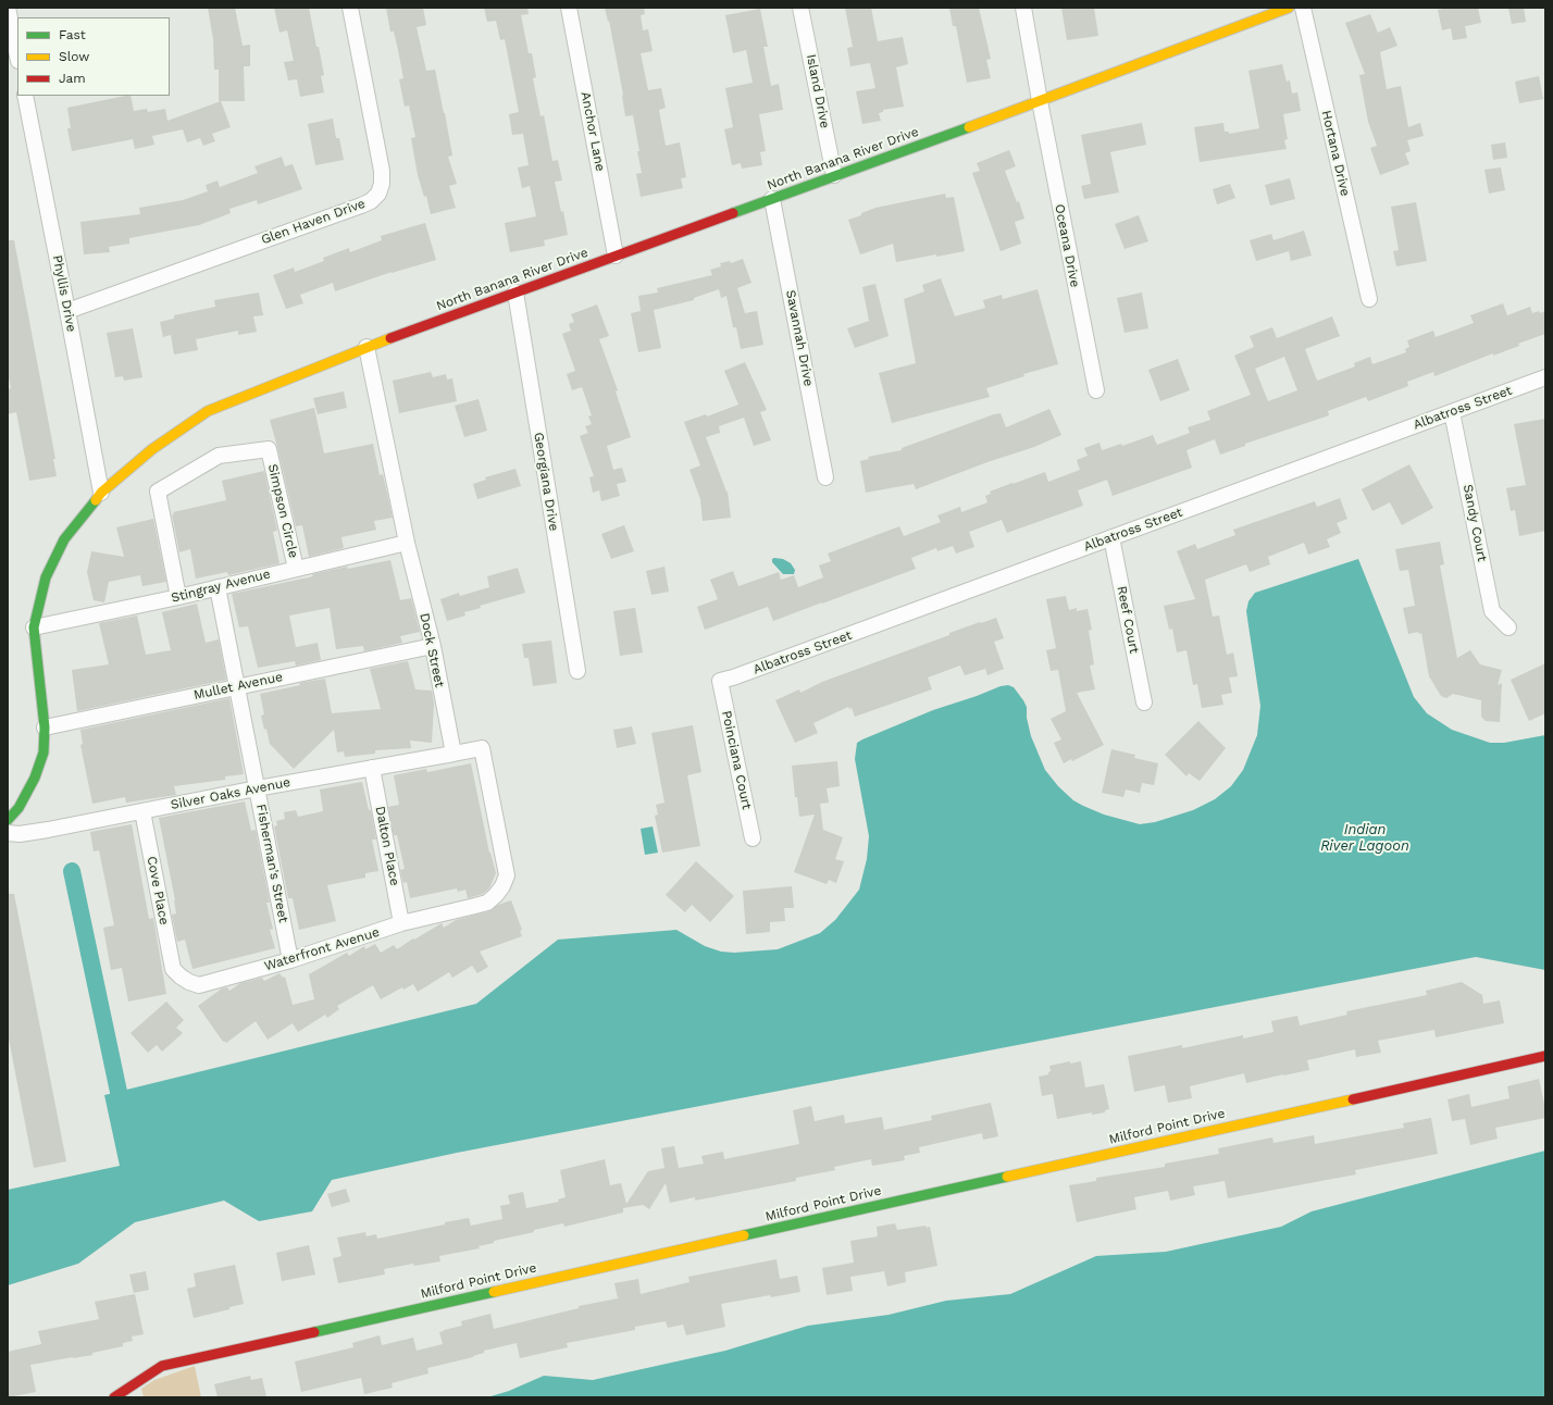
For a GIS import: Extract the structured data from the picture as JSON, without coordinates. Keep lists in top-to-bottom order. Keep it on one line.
{"streets":{"street":["Island Drive","Anchor Lane","Hortana Drive","North Banana River Drive","Glen Haven Drive","Oceana Drive","Phyllis Drive","Savannah Drive","Albatross Street","Georgiana Drive","Simpson Circle","Sandy Court","Stingray Avenue","Reef Court","Dock Street","Mullet Avenue","Poinciana Court","Silver Oaks Avenue","Dalton Place","Fisherman's Street","Cove Place","Waterfront Avenue","Milford Point Drive"]},"crossings":[["Island Drive","North Banana River Drive"],["Anchor Lane","North Banana River Drive"],["North Banana River Drive","Oceana Drive"],["North Banana River Drive","Phyllis Drive"],["North Banana River Drive","Savannah Drive"],["North Banana River Drive","Georgiana Drive"],["North Banana River Drive","Stingray Avenue"],["North Banana River Drive","Dock Street"],["North Banana River Drive","Mullet Avenue"],["Glen Haven Drive","Phyllis Drive"],["Albatross Street","Sandy Court"],["Albatross Street","Reef Court"],["Albatross Street","Poinciana Court"],["Simpson Circle","Stingray Avenue"],["Stingray Avenue","Dock Street"],["Stingray Avenue","Fisherman's Street"],["Dock Street","Mullet Avenue"],["Dock Street","Silver Oaks Avenue"],["Dock Street","Waterfront Avenue"],["Mullet Avenue","Fisherman's Street"],["Silver Oaks Avenue","Dalton Place"],["Silver Oaks Avenue","Fisherman's Street"],["Silver Oaks Avenue","Cove Place"],["Silver Oaks Avenue","Waterfront Avenue"],["Dalton Place","Waterfront Avenue"],["Fisherman's Street","Waterfront Avenue"],["Cove Place","Waterfront Avenue"]],"water":["Indian River Lagoon"],"legend":["Fast","Slow","Jam"]}
